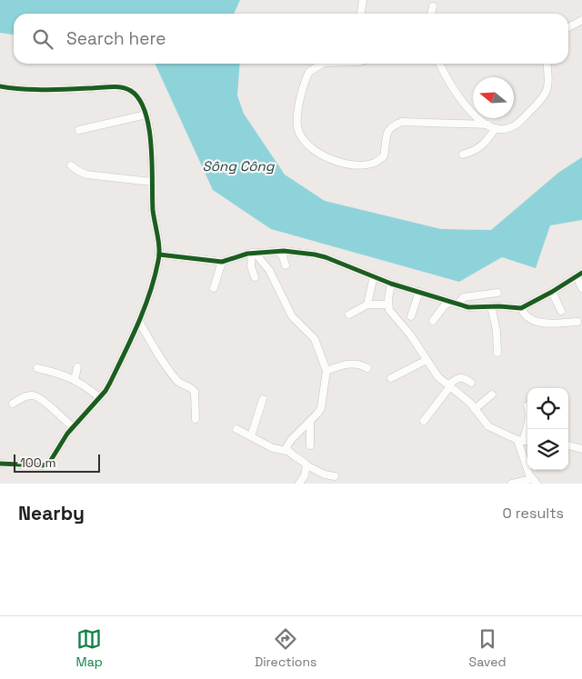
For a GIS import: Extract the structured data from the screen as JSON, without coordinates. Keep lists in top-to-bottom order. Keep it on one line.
{"water":["Sông Công"],"scale_bar":"100 m","north":"left","page":{"search":"Search here","scale":"100 m","heading":["Nearby","0 results"],"nav":["Map","Directions","Saved"]}}
